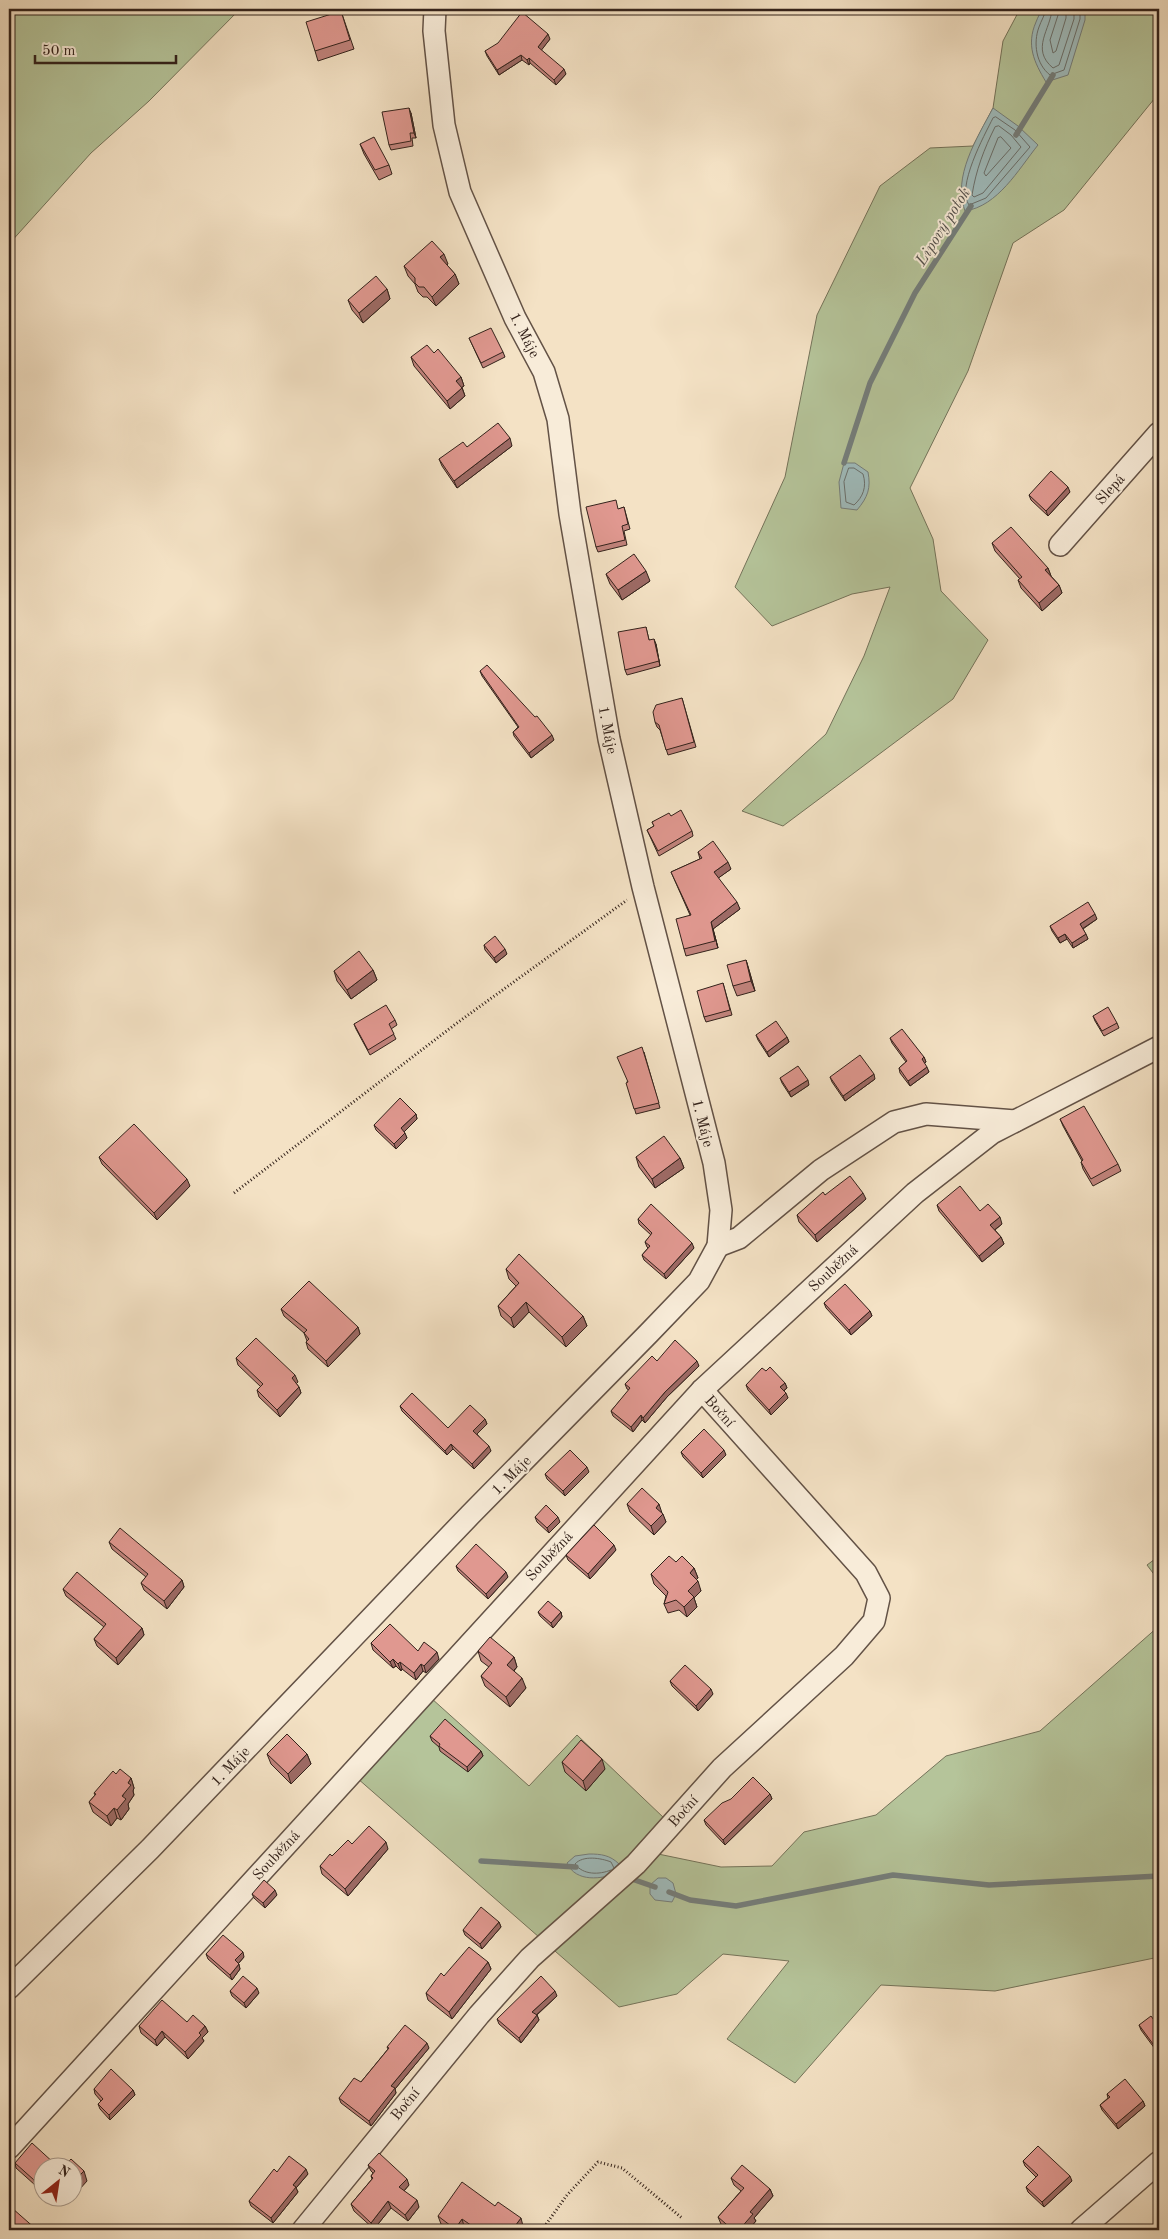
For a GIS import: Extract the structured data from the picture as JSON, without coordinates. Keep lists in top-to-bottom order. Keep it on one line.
{"streets":{"street":["1. Máje","Slepá","Souběžná","Boční"]},"crossings":[["Souběžná","Boční"]],"water":["Lipový potok"],"scale_bar":"50 m","north":"top right"}
